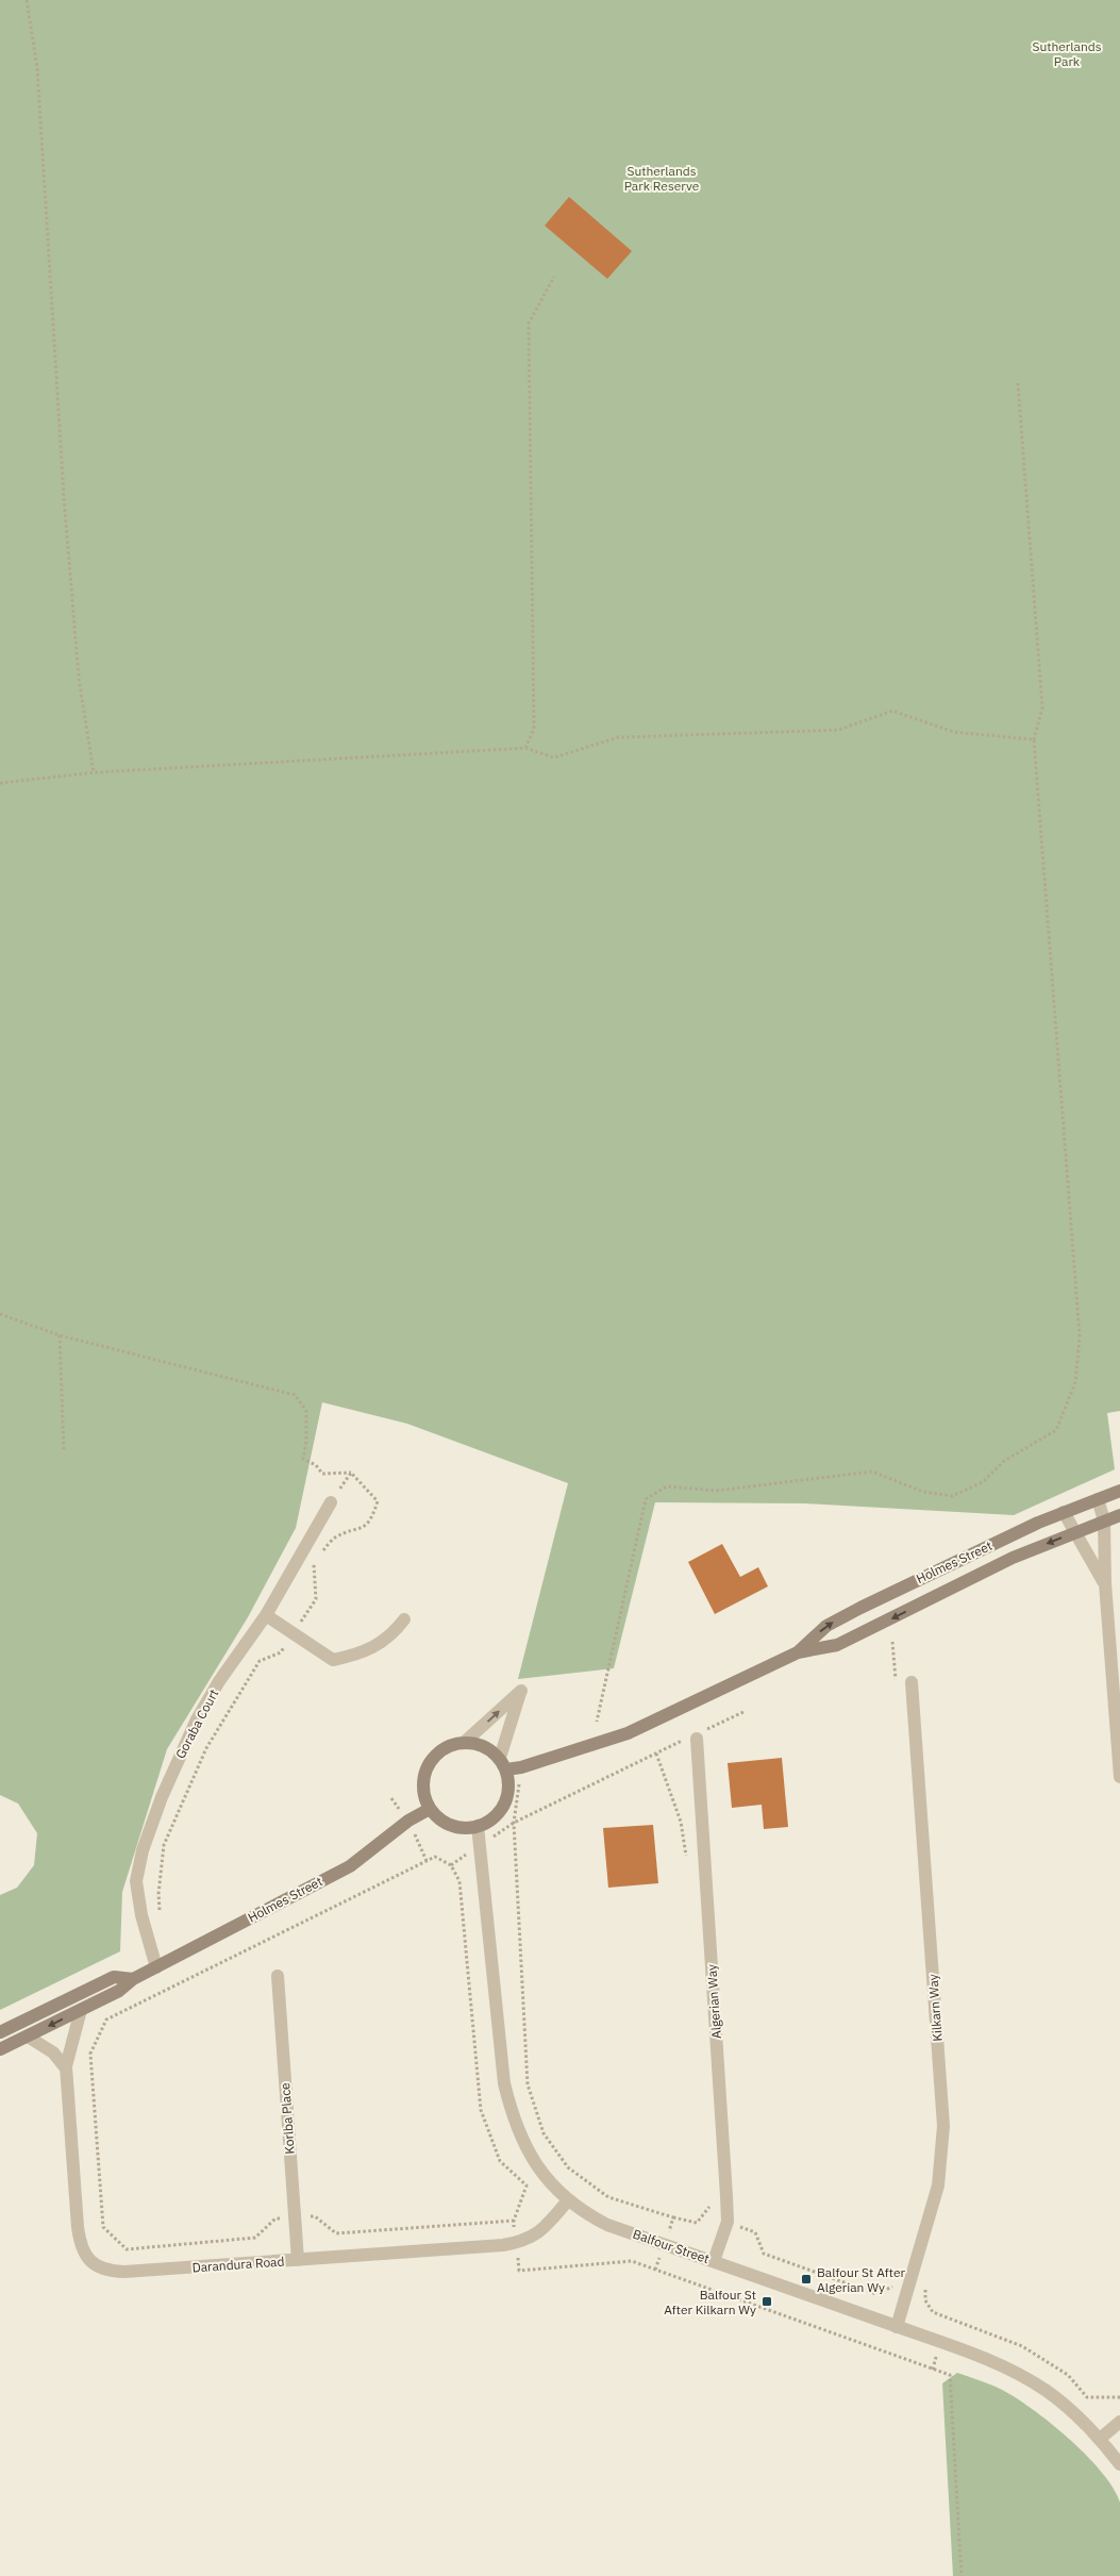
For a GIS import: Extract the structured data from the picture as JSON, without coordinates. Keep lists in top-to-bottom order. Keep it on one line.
{"streets":{"main road":["Holmes Street"],"street":["Goraba Court","Algerian Way","Kilkarn Way","Korlba Place","Balfour Street","Darandura Road"]},"crossings":[["Holmes Street","Goraba Court"],["Holmes Street","Balfour Street"],["Holmes Street","Darandura Road"],["Algerian Way","Balfour Street"],["Kilkarn Way","Balfour Street"],["Korlba Place","Darandura Road"],["Balfour Street","Darandura Road"]],"parks":["Sutherlands Park","Sutherlands Park Reserve"],"places":{"transit":["Balfour St After Algerian Wy","Balfour St After Kilkarn Wy"]}}
